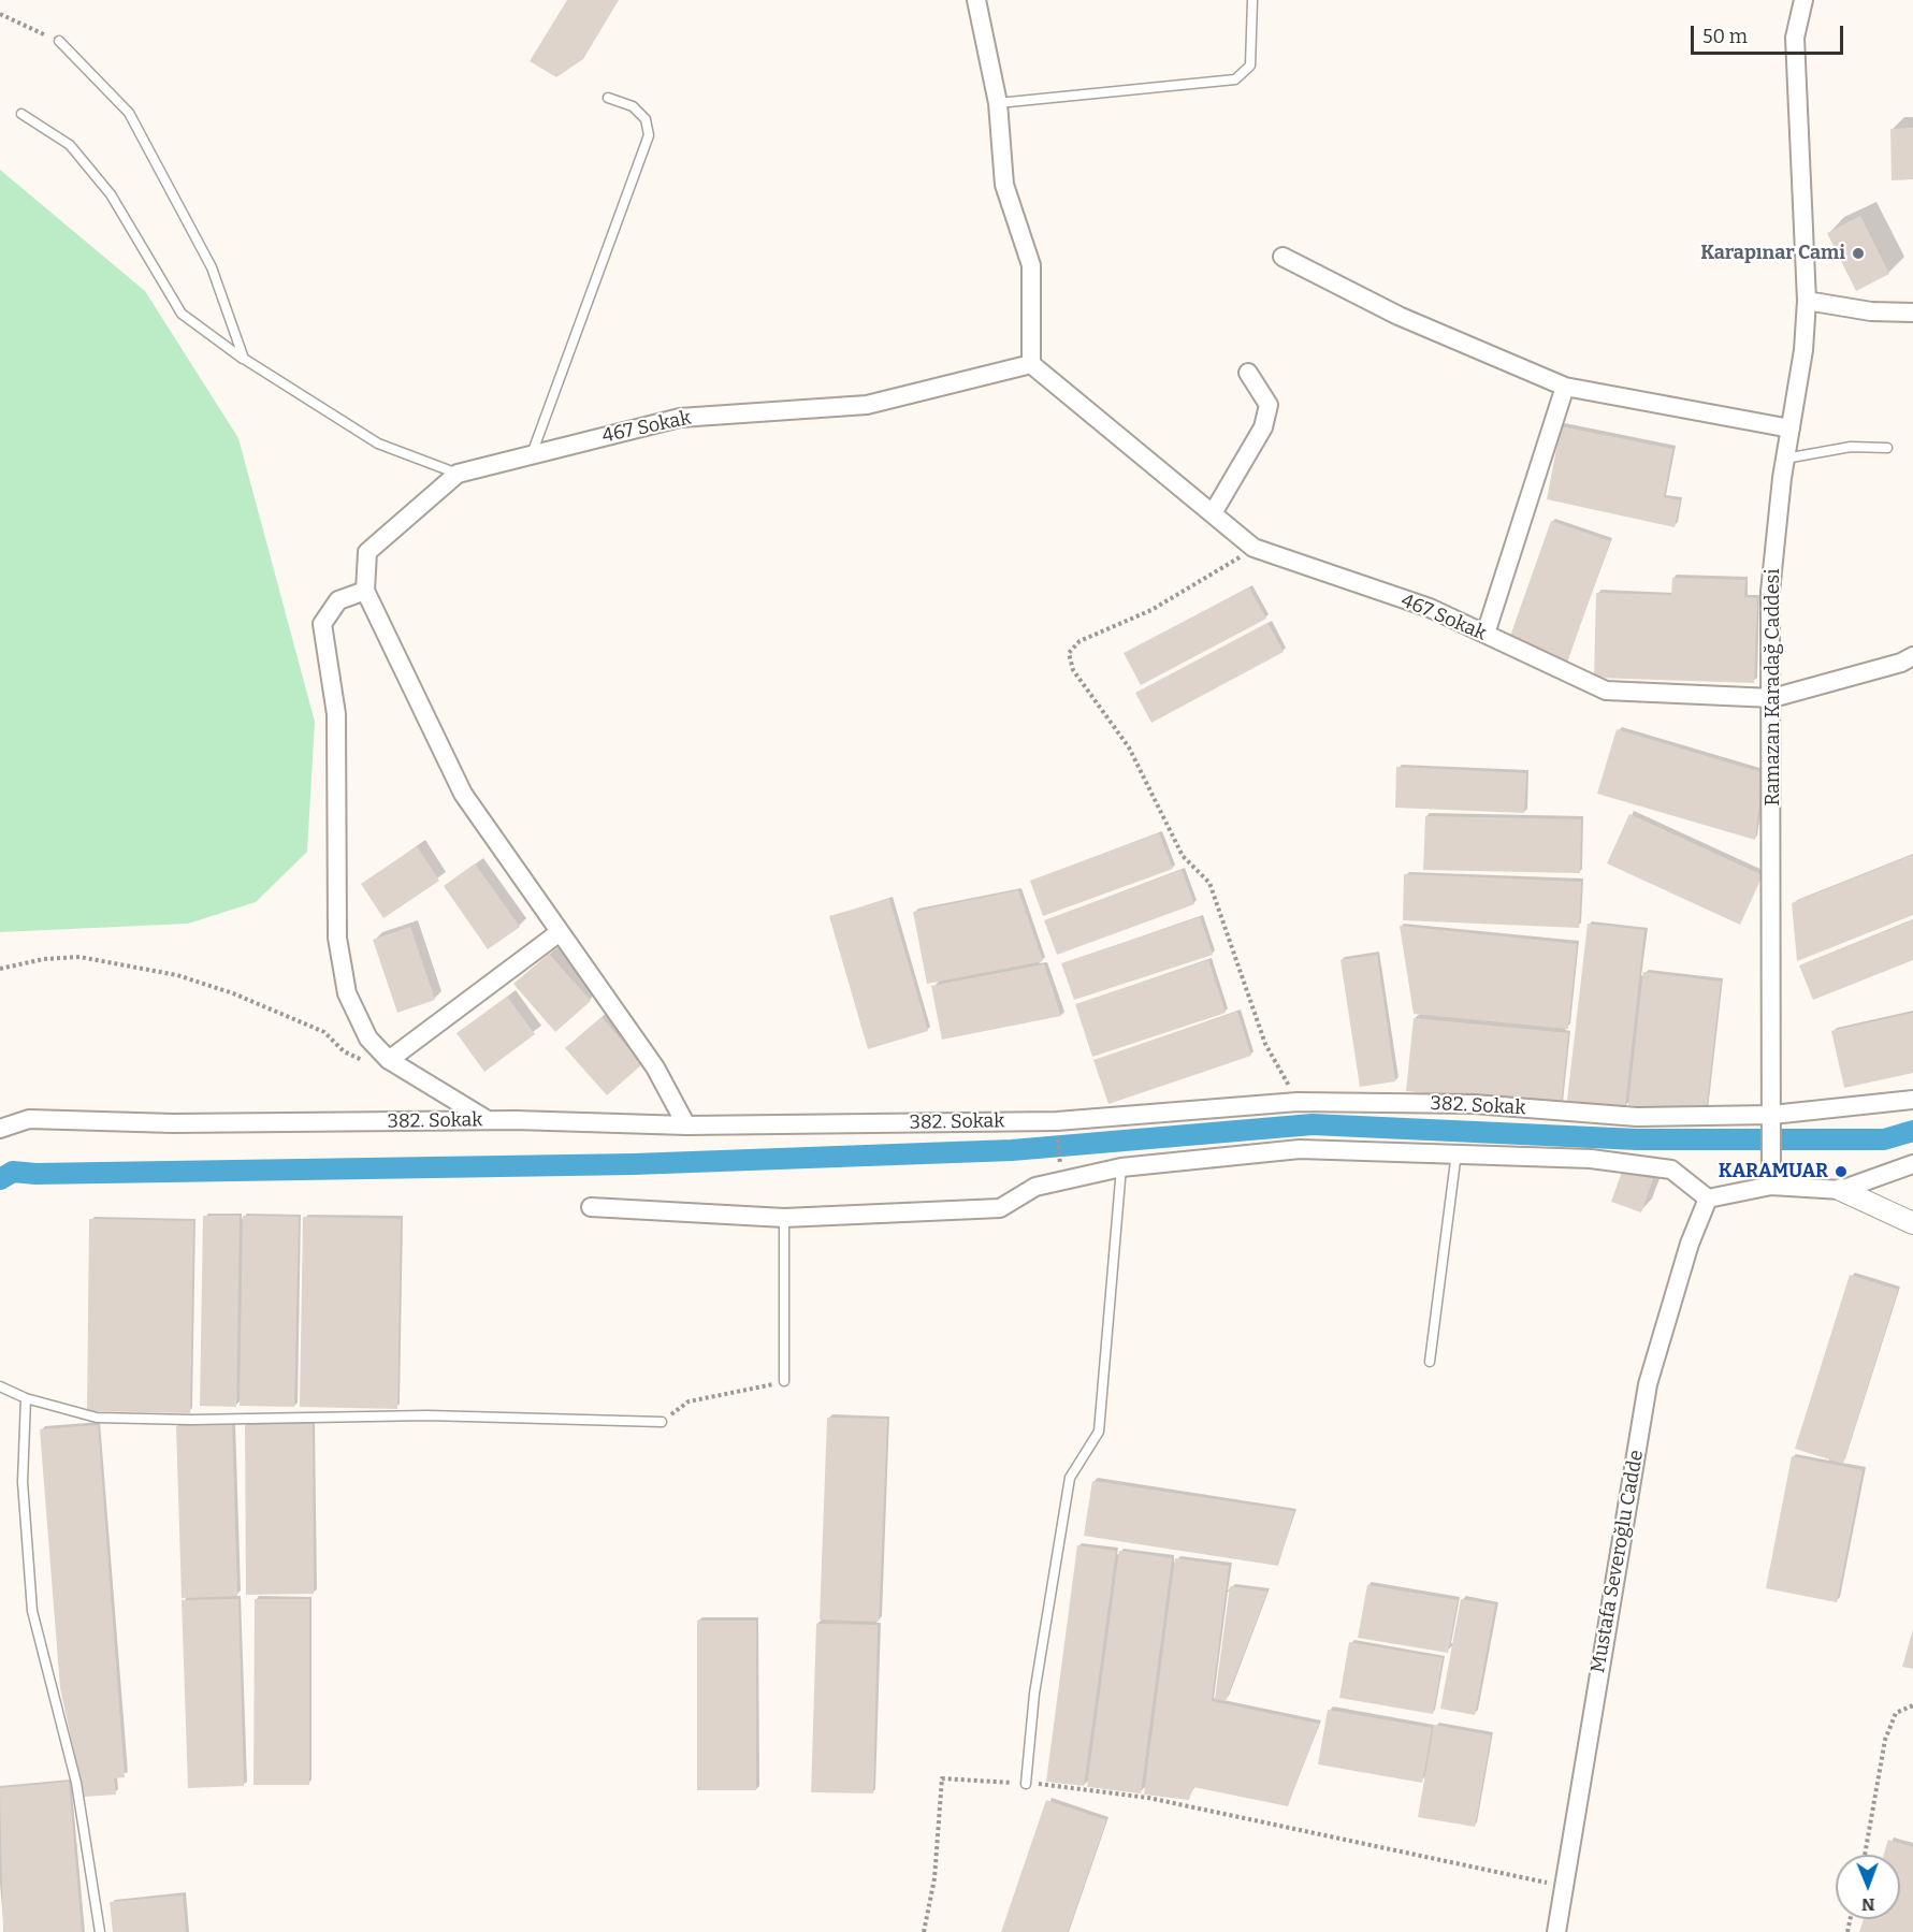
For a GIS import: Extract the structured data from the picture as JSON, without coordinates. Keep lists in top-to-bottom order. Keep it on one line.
{"streets":{"street":["467 Sokak","Ramazan Karadağ Caddesi","382. Sokak","Mustafa Severoğlu Cadde"]},"crossings":[["467 Sokak","Ramazan Karadağ Caddesi"],["Ramazan Karadağ Caddesi","382. Sokak"]],"places":["Karapınar Cami","KARAMUAR"],"scale_bar":"50 m","north":"bottom"}
